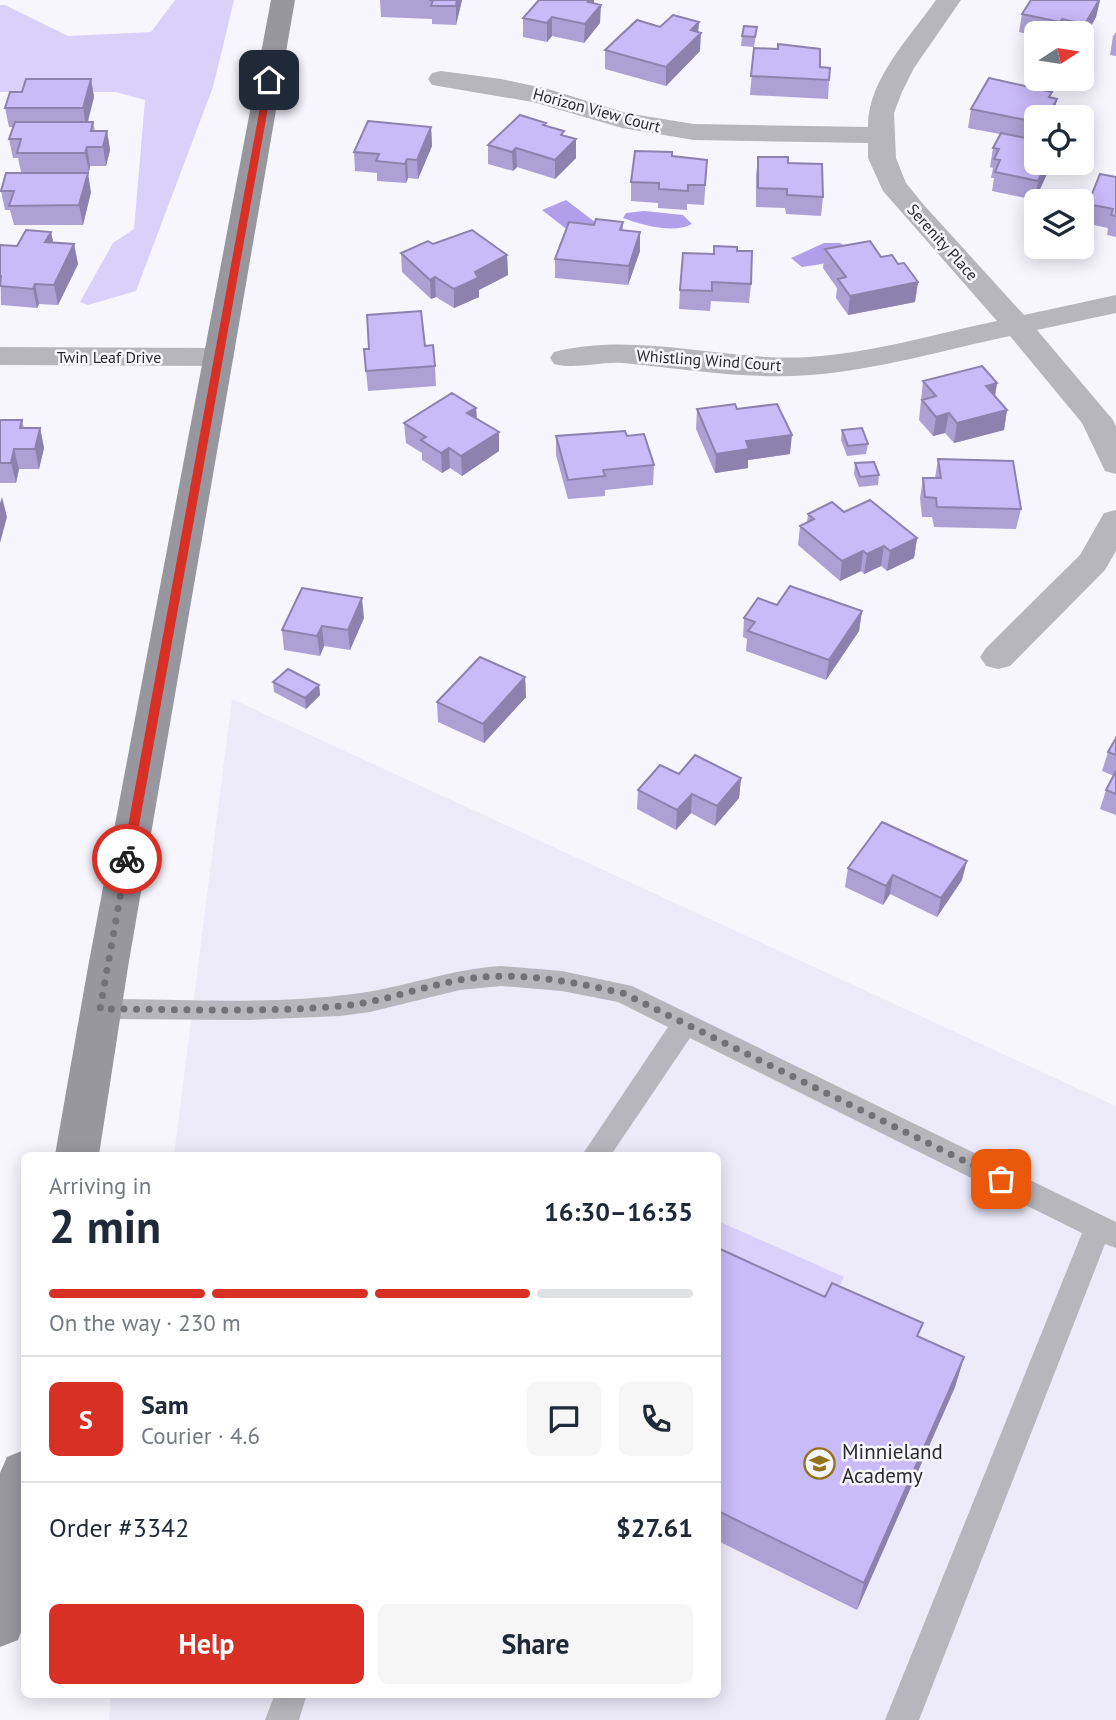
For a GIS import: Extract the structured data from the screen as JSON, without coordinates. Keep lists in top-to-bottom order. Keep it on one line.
{"streets":{"street":["Horizon View Court","Serenity Place","Twin Leaf Drive","Whistling Wind Court"]},"crossings":[["Horizon View Court","Serenity Place"],["Serenity Place","Whistling Wind Court"]],"places":{"school or university":["Minnieland Academy"]},"north":"right","page":{"heading":["2 min","Arriving in","16:30–16:35"],"panel":["Sam","Courier · 4.6","Order #3342","$27.61"],"bar":"On the way · 230 m","round":"S","buttons":["Help","Share"]}}
